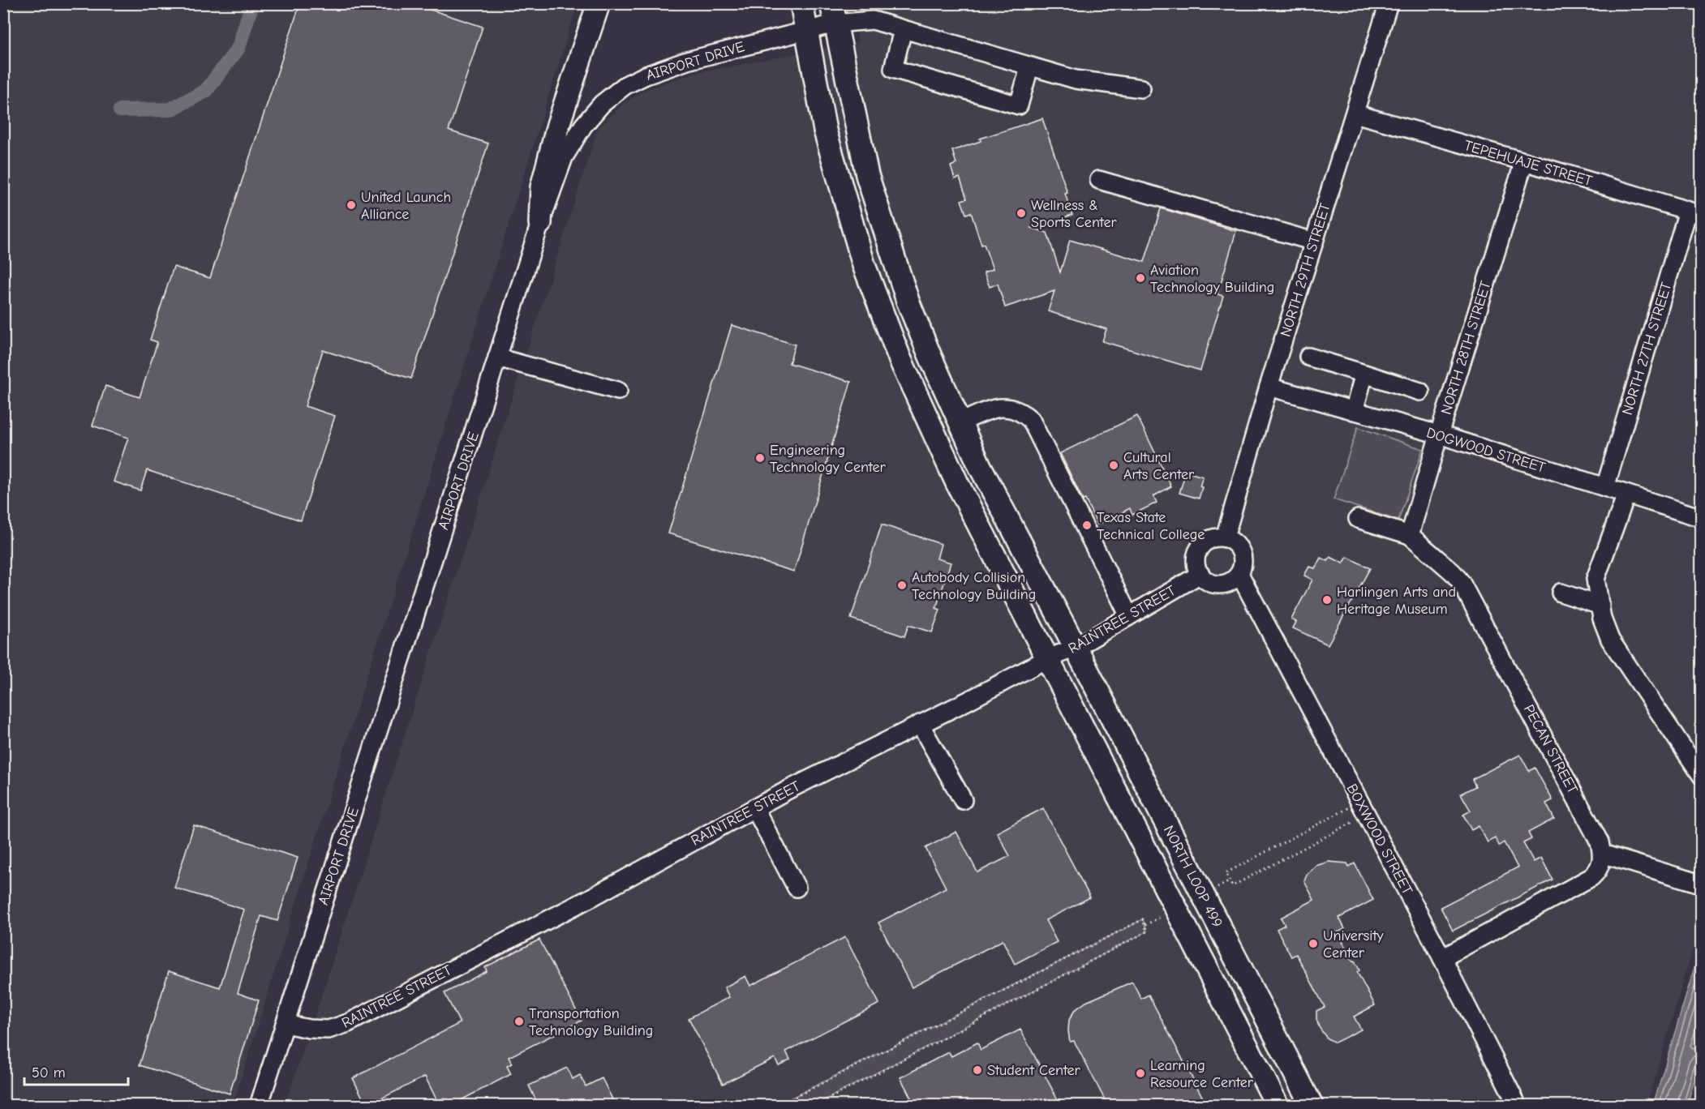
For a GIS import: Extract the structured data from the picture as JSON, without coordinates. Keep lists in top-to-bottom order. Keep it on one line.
{"streets":{"main road":["NORTH LOOP 499"],"street":["AIRPORT DRIVE","TEPEHUAJE STREET","NORTH 29TH STREET","NORTH 28TH STREET","NORTH 27TH STREET","DOGWOOD STREET","RAINTREE STREET","PECAN STREET","BOXWOOD STREET"]},"crossings":[["AIRPORT DRIVE","RAINTREE STREET"],["AIRPORT DRIVE","NORTH LOOP 499"],["TEPEHUAJE STREET","NORTH 29TH STREET"],["TEPEHUAJE STREET","NORTH 28TH STREET"],["TEPEHUAJE STREET","NORTH 27TH STREET"],["NORTH 29TH STREET","DOGWOOD STREET"],["NORTH 29TH STREET","RAINTREE STREET"],["NORTH 29TH STREET","BOXWOOD STREET"],["NORTH 28TH STREET","DOGWOOD STREET"],["NORTH 28TH STREET","PECAN STREET"],["NORTH 27TH STREET","DOGWOOD STREET"],["RAINTREE STREET","BOXWOOD STREET"],["RAINTREE STREET","NORTH LOOP 499"]],"places":["United Launch Alliance","Wellness & Sports Center","Aviation Technology Building","Engineering Technology Center","Cultural Arts Center","Texas State Technical College","Autobody Collision Technology Building","Harlingen Arts and Heritage Museum","University Center","Transportation Technology Building","Student Center","Learning Resource Center"],"scale_bar":"50 m"}
